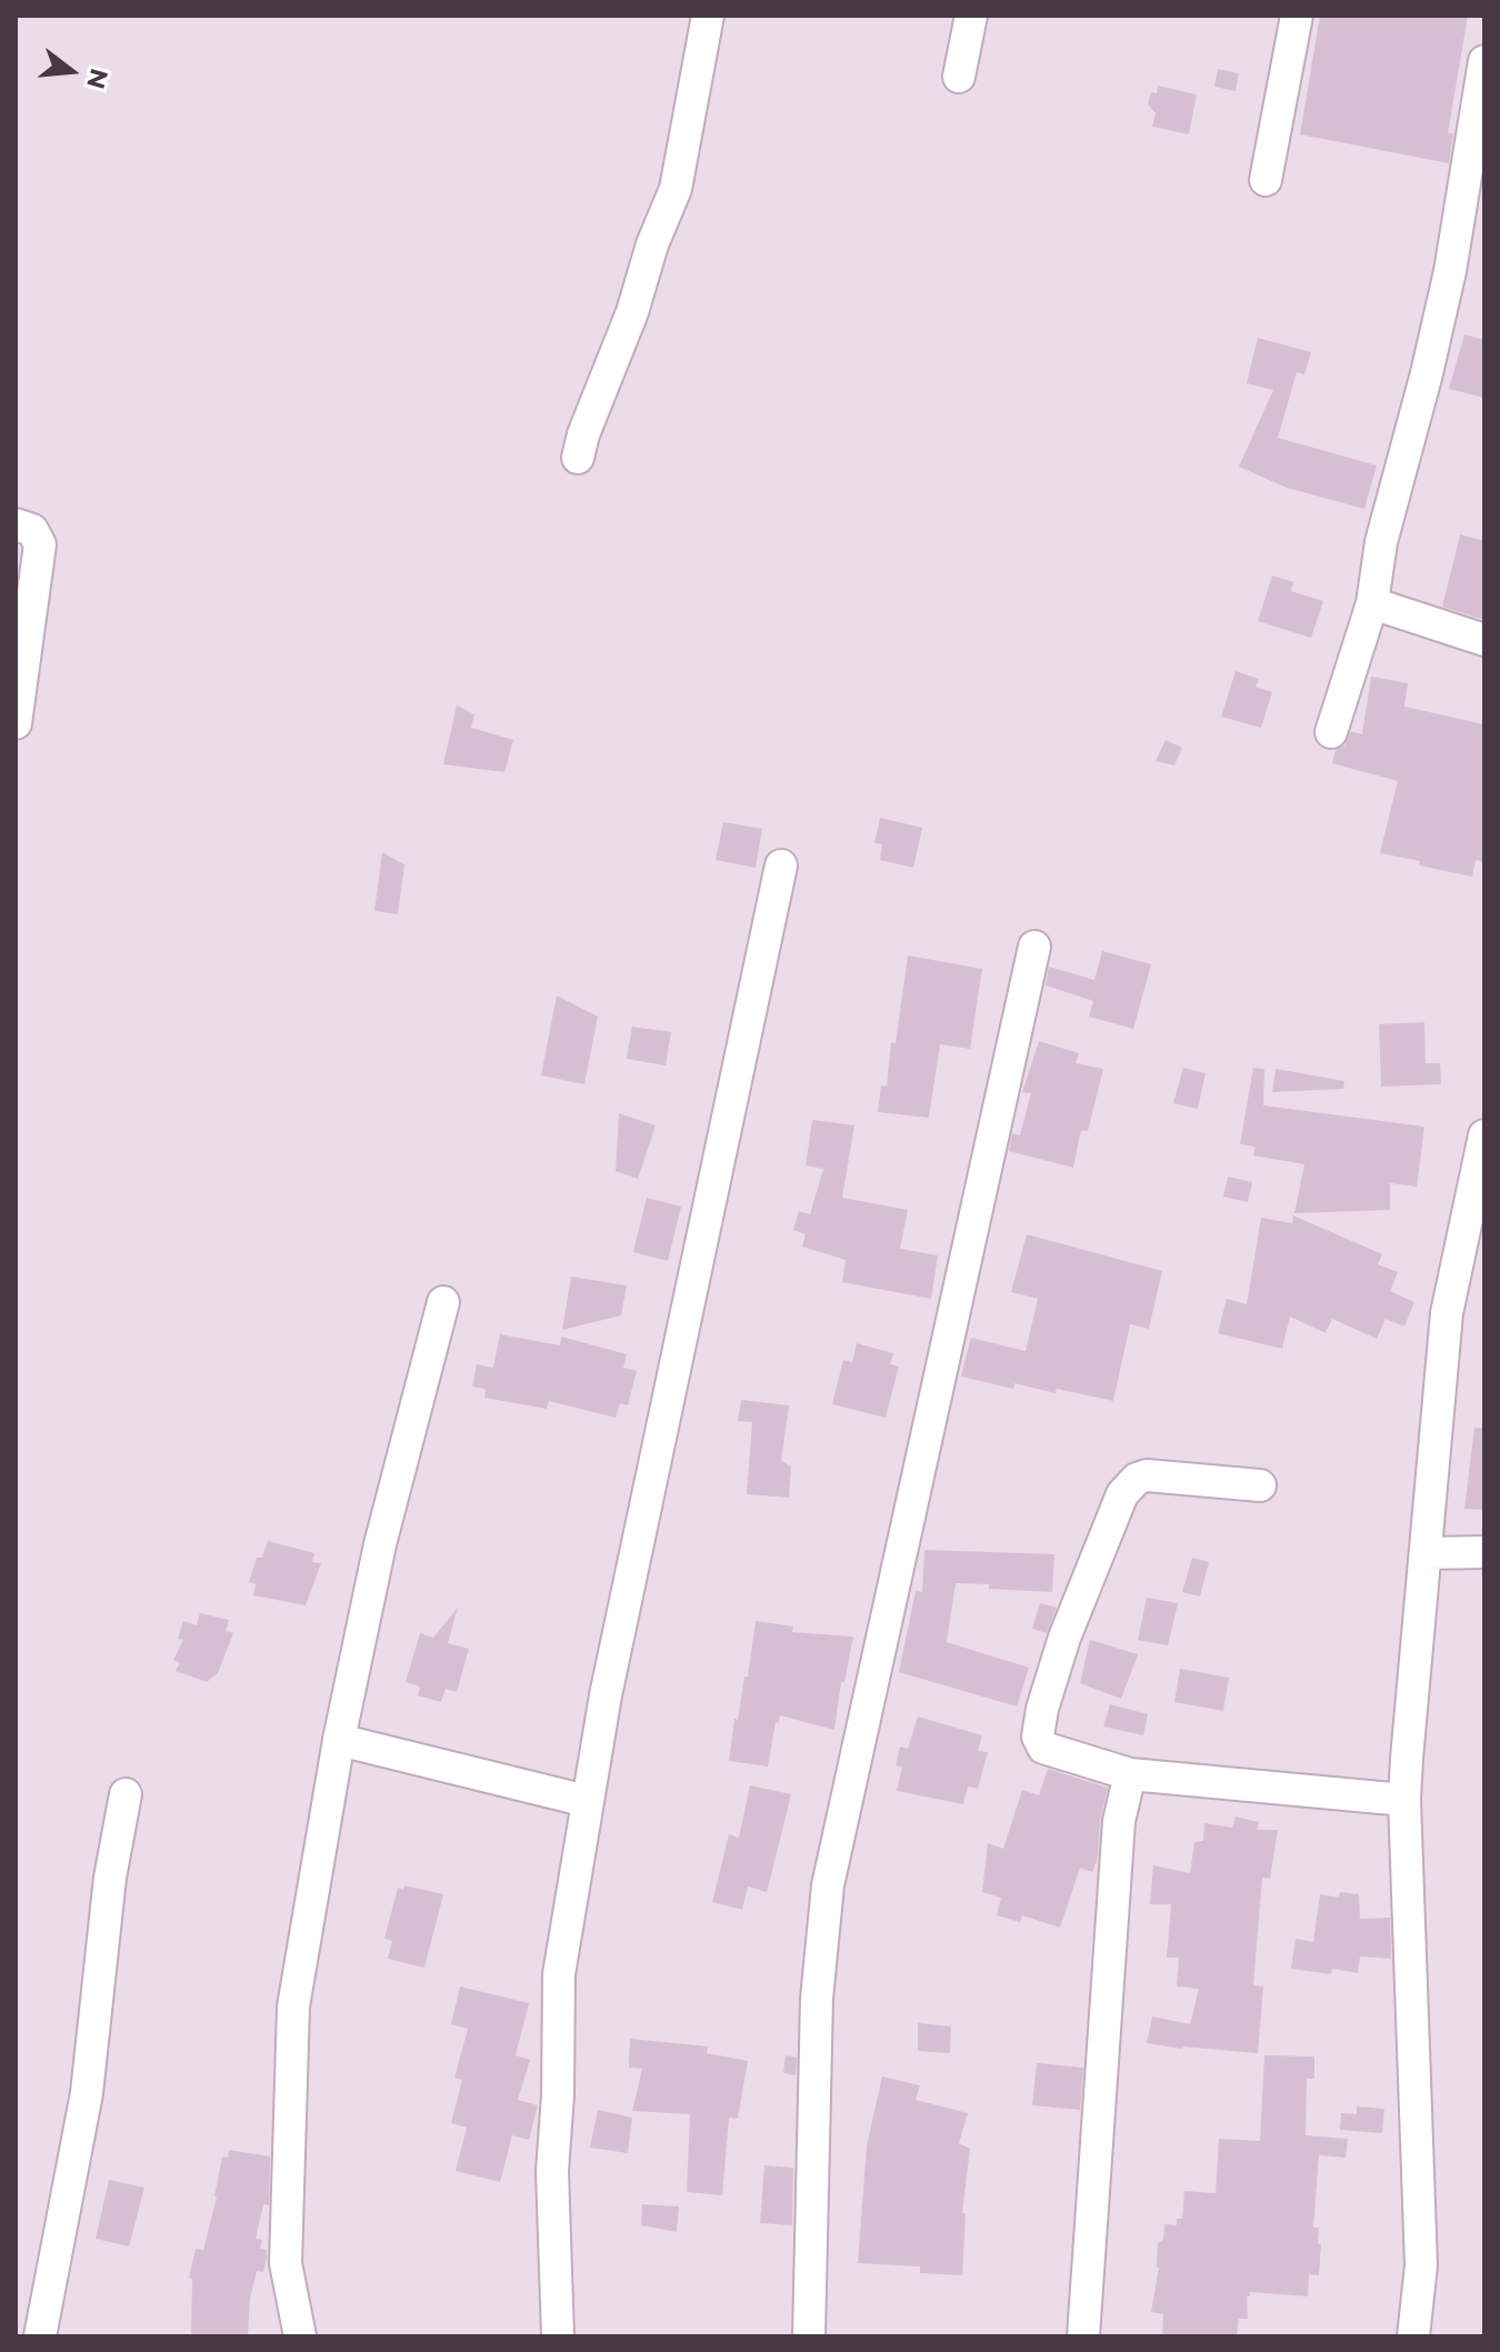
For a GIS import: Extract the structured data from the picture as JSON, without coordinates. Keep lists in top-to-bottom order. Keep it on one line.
{"north":"right"}
